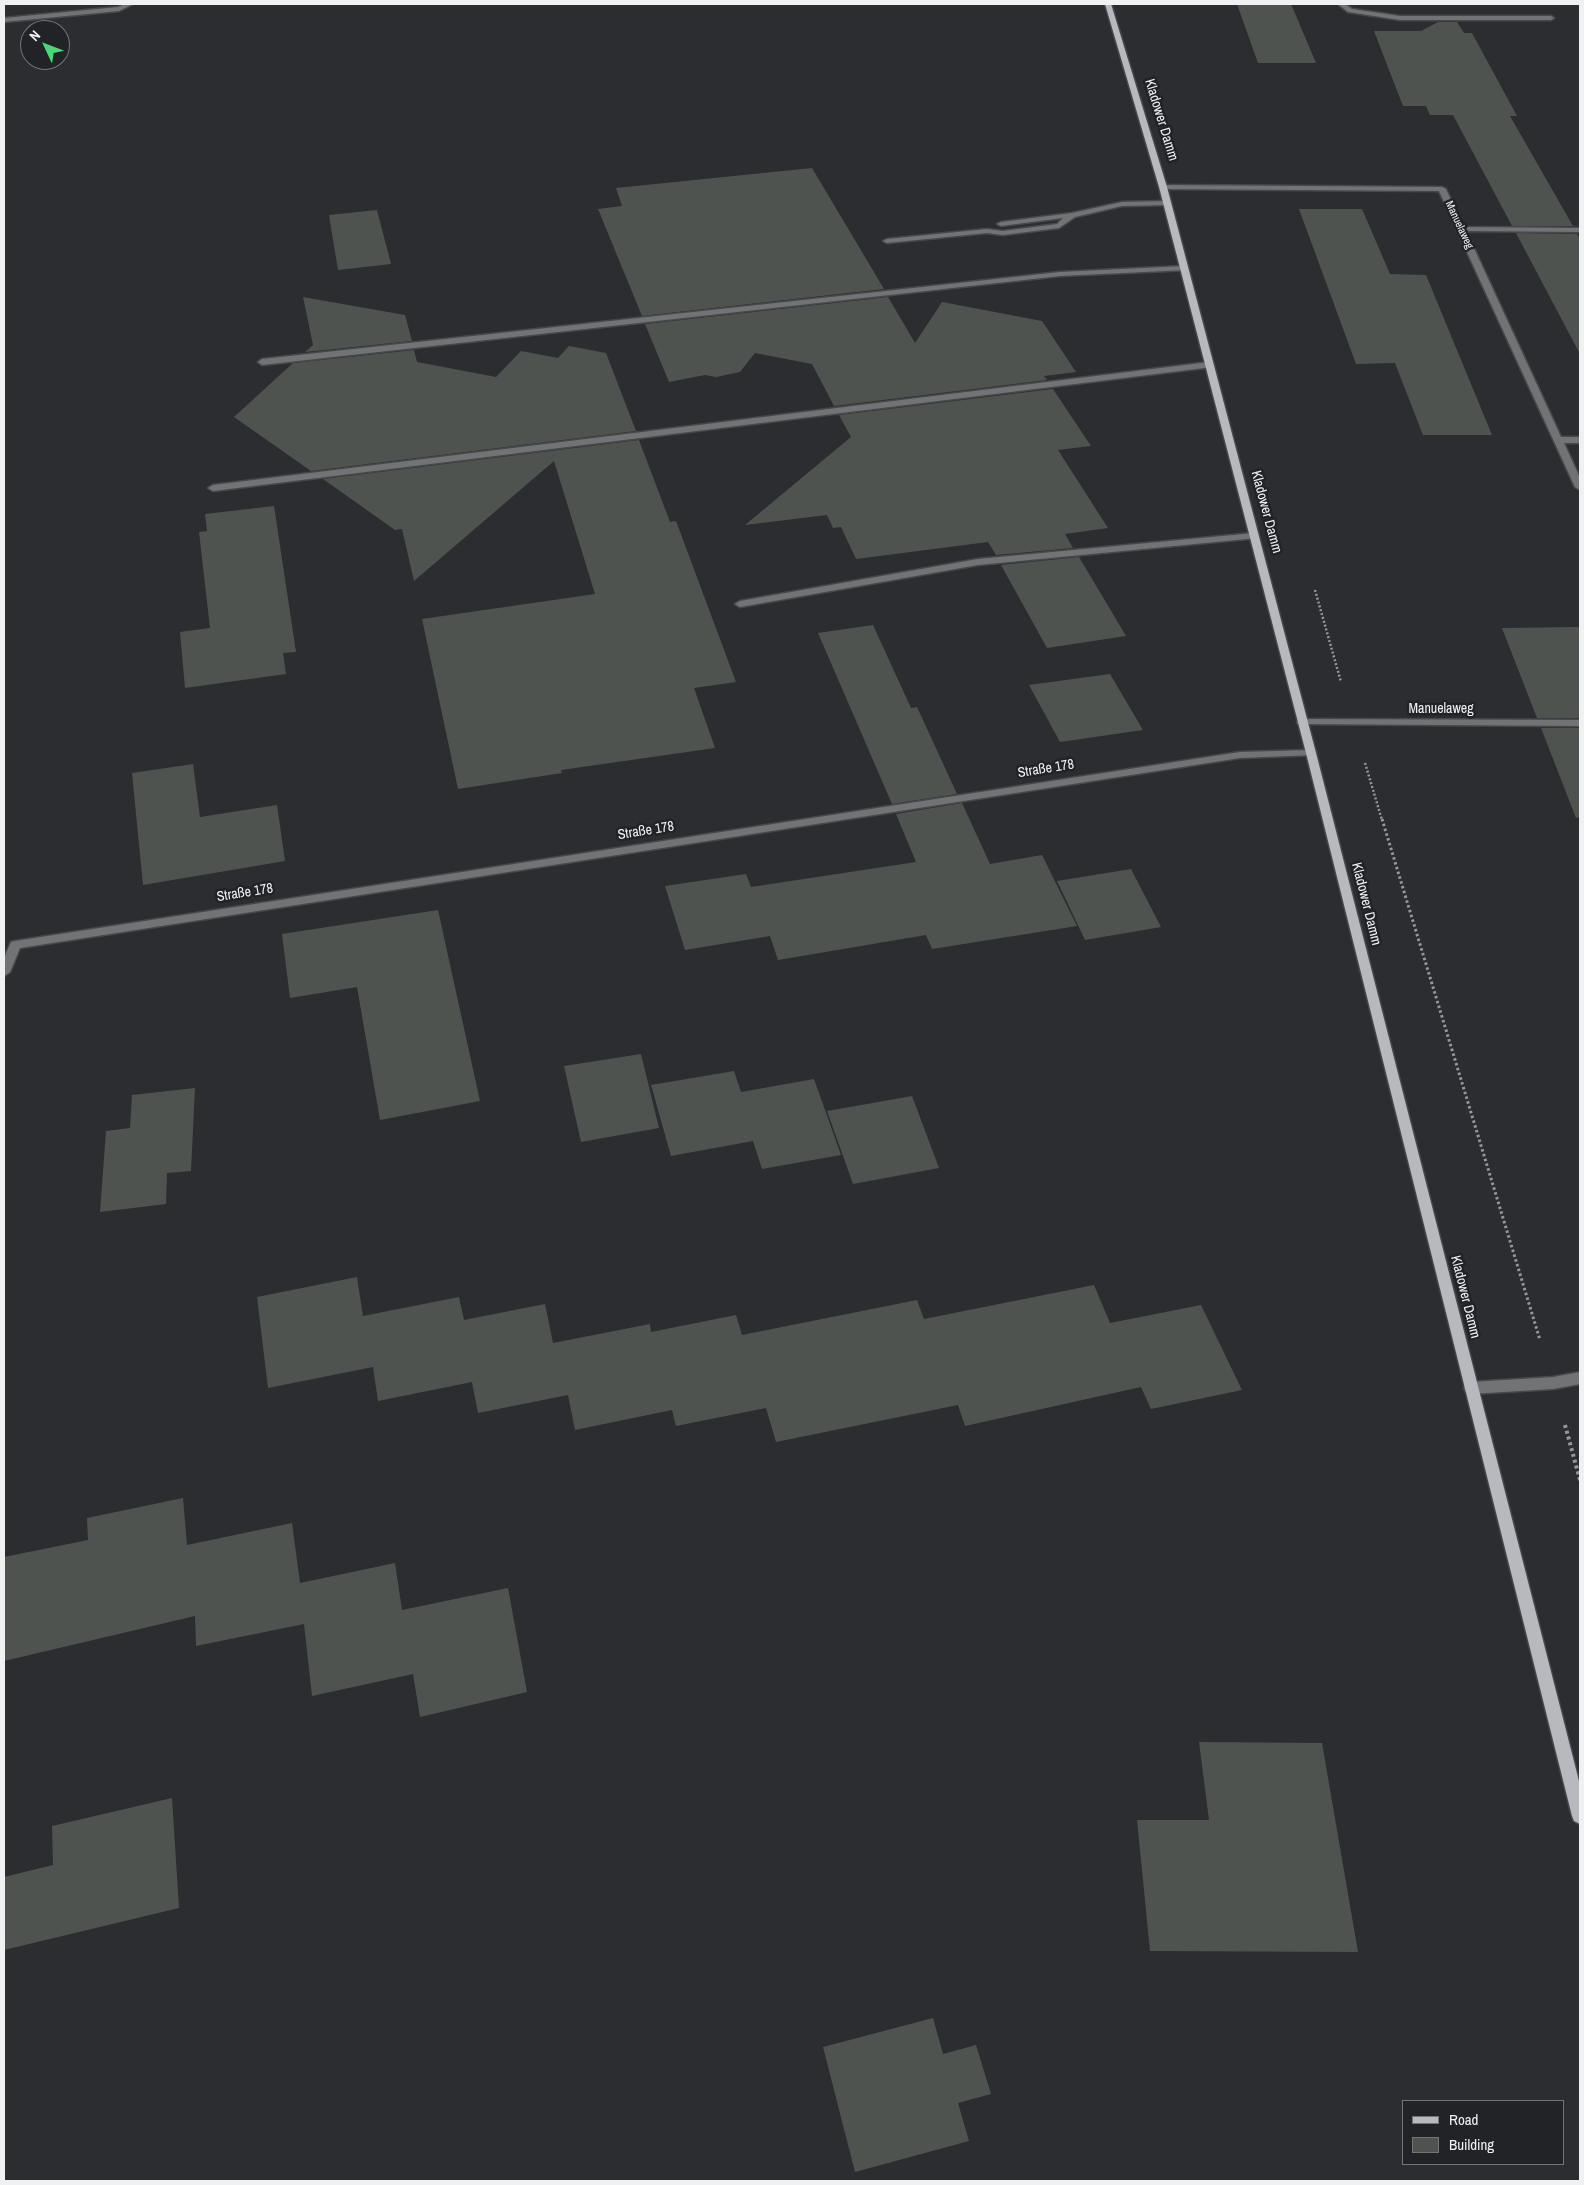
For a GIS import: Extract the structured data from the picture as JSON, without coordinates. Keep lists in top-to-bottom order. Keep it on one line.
{"streets":{"main road":["Kladower Damm"],"street":["Manuelaweg","Straße 178"]},"crossings":[["Kladower Damm","Manuelaweg"],["Kladower Damm","Straße 178"]],"legend":["Road","Building"],"north":"top left"}
